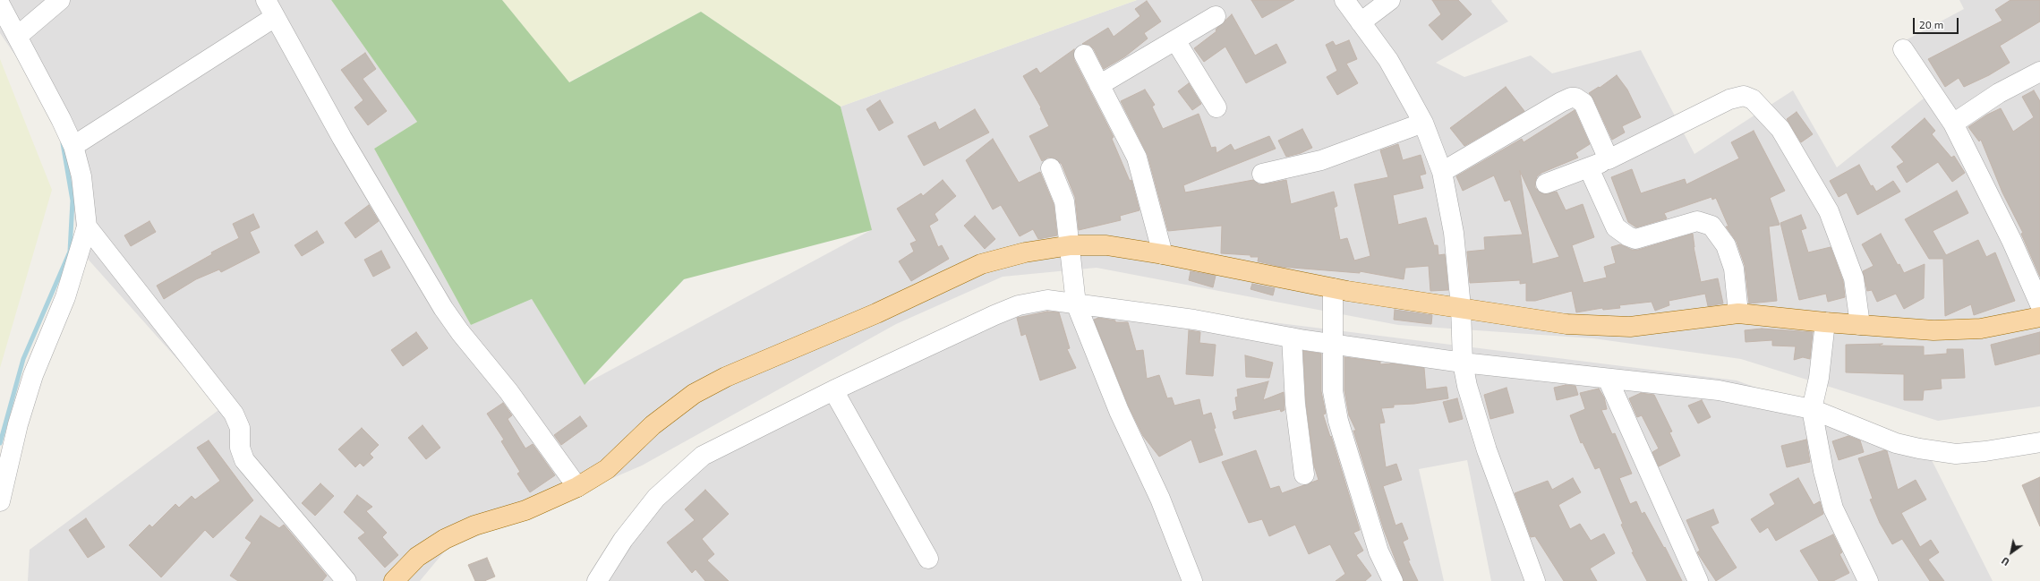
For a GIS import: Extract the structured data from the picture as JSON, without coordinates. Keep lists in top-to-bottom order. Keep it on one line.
{"scale_bar":"20 m","north":"bottom left"}
